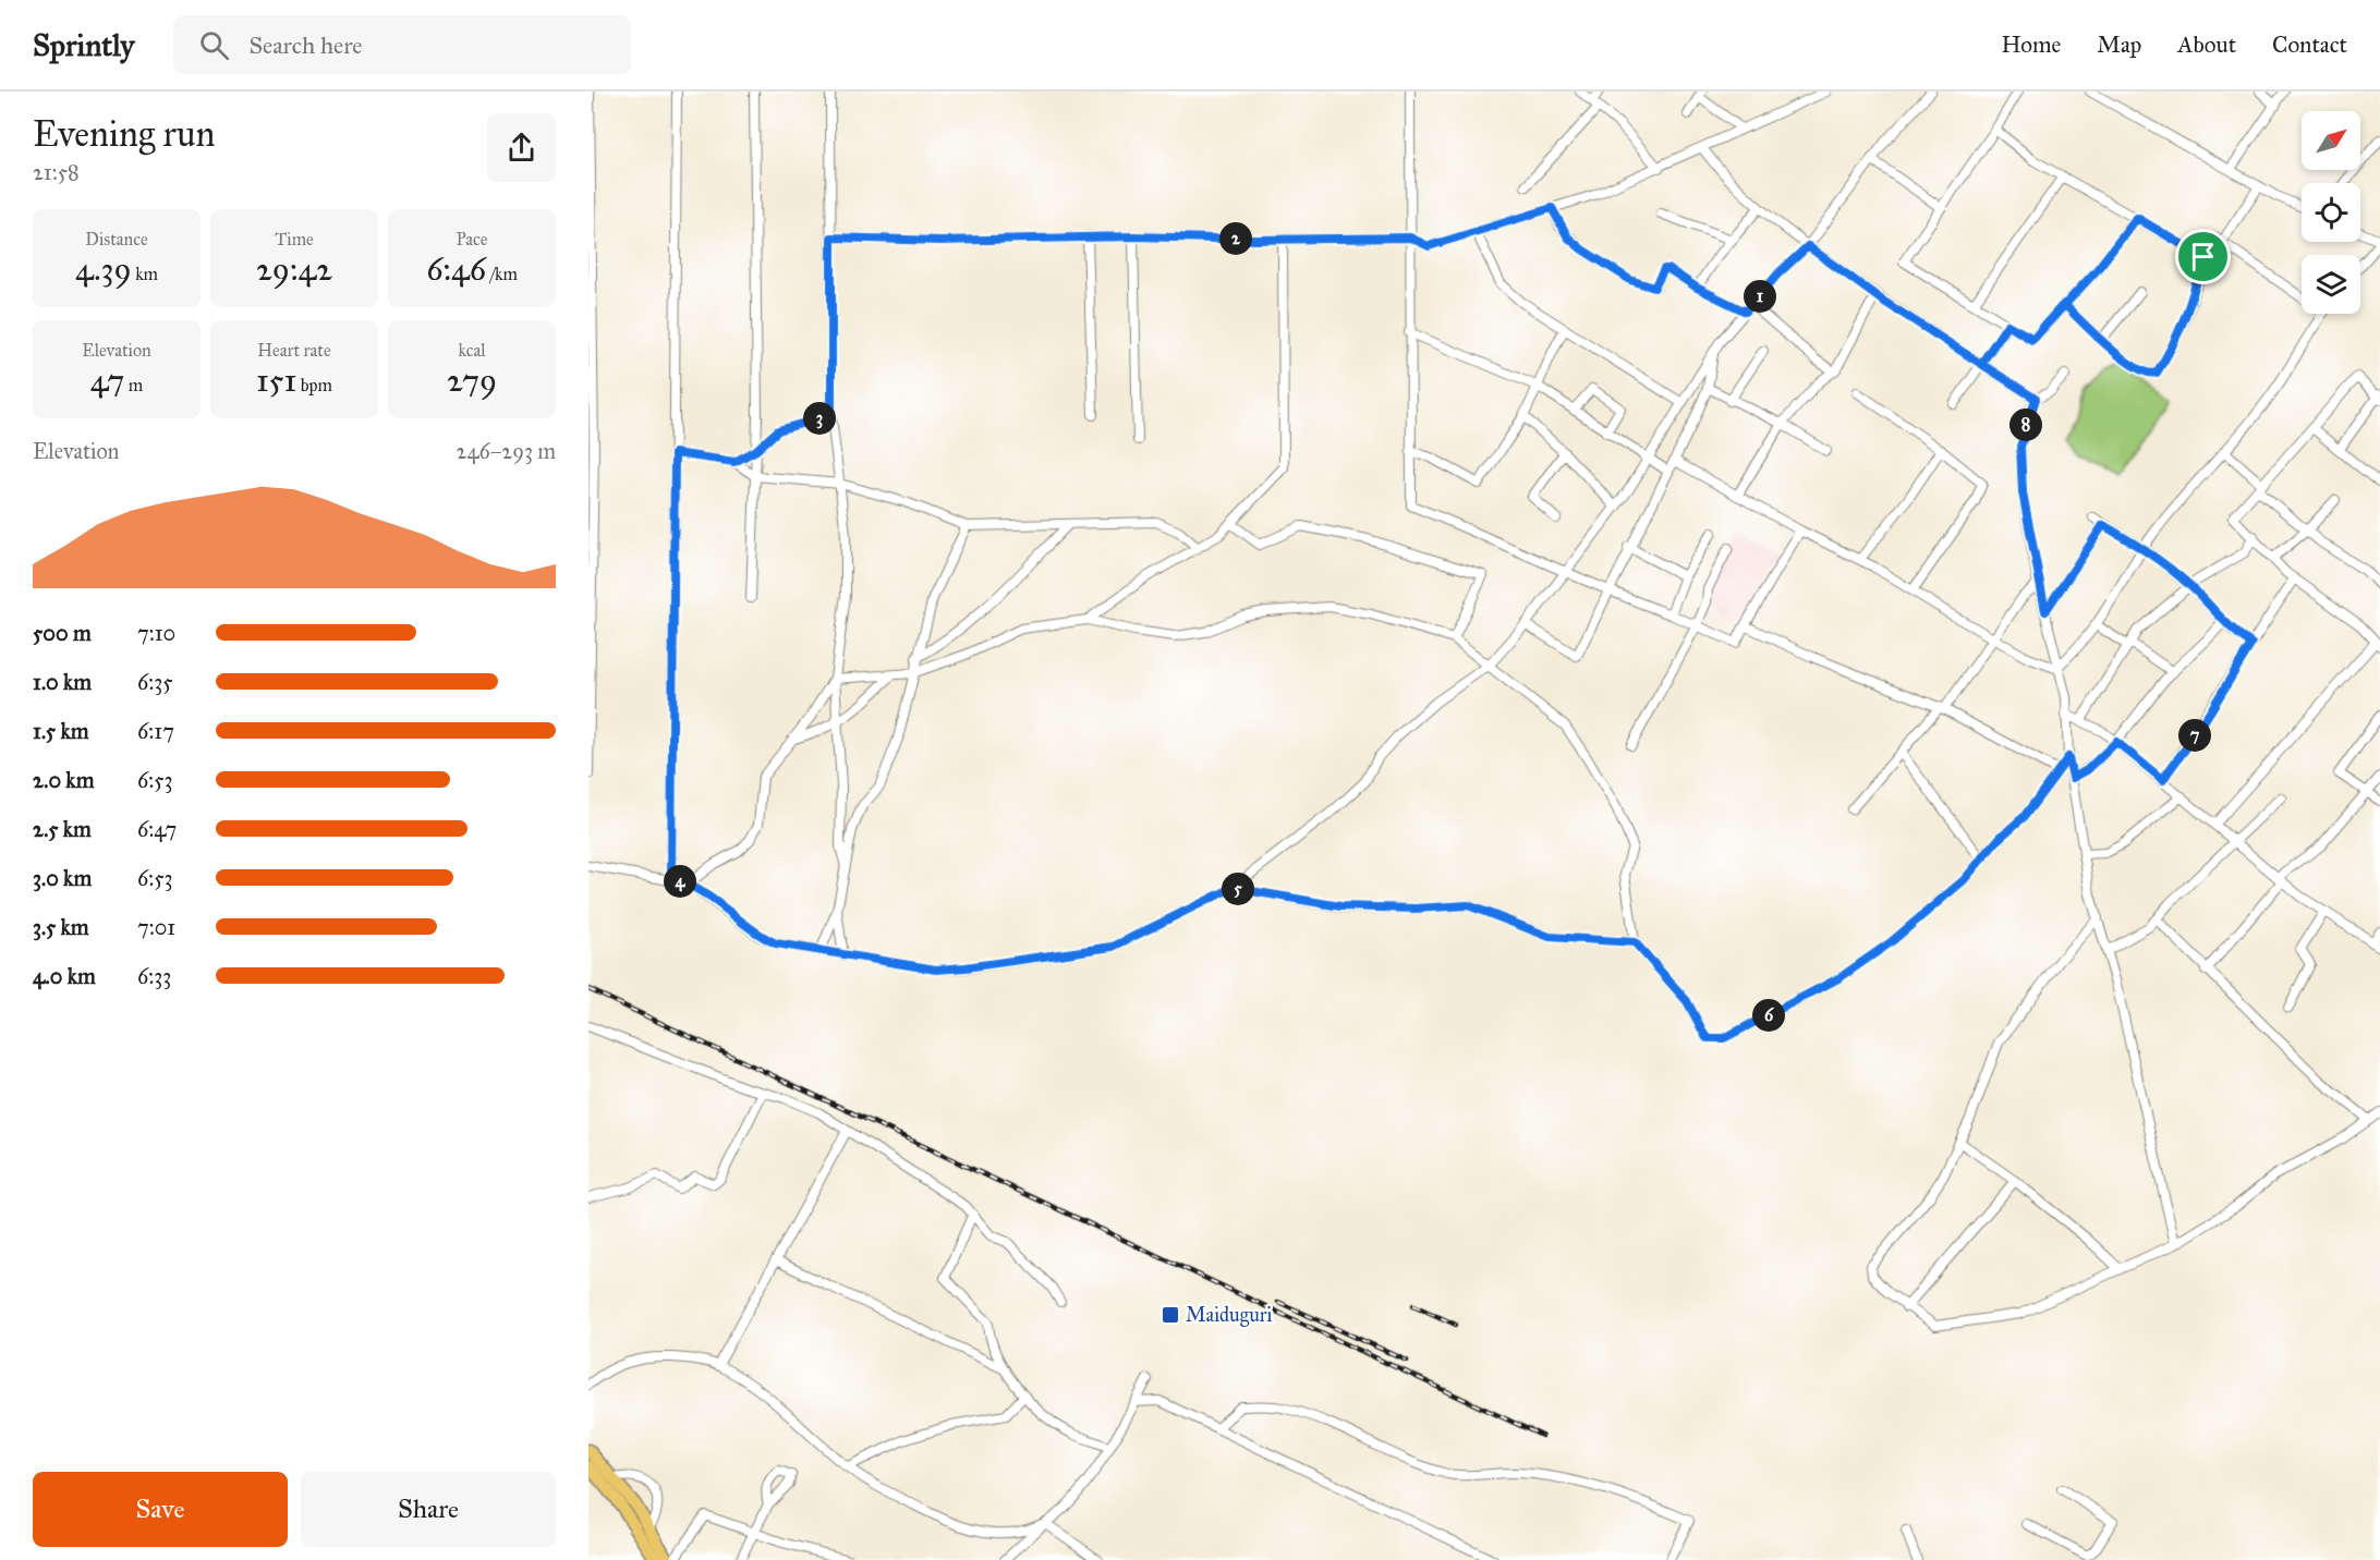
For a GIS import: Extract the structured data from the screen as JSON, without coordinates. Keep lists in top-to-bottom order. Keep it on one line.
{"places":{"transit":["Maiduguri"]},"north":"top right","page":{"header":"Sprintly","search":"Search here","nav":["Home","Map","About","Contact"],"heading":["Evening run","21:58"],"stats":[["Distance","4.39 km"],["Time","29:42"],["Pace","6:46 /km"],["Elevation","47 m"],["Heart rate","151 bpm"],["kcal","279"]],"pins":["2","1","3","8","7","4","5","6"],"chart":["Elevation","246–293 m"],"list":[{"name":"500 m","note":"7:10"},{"name":"1.0 km","note":"6:35"},{"name":"1.5 km","note":"6:17"},{"name":"2.0 km","note":"6:53"},{"name":"2.5 km","note":"6:47"},{"name":"3.0 km","note":"6:53"},{"name":"3.5 km","note":"7:01"},{"name":"4.0 km","note":"6:33"}],"buttons":["Save","Share"]}}
